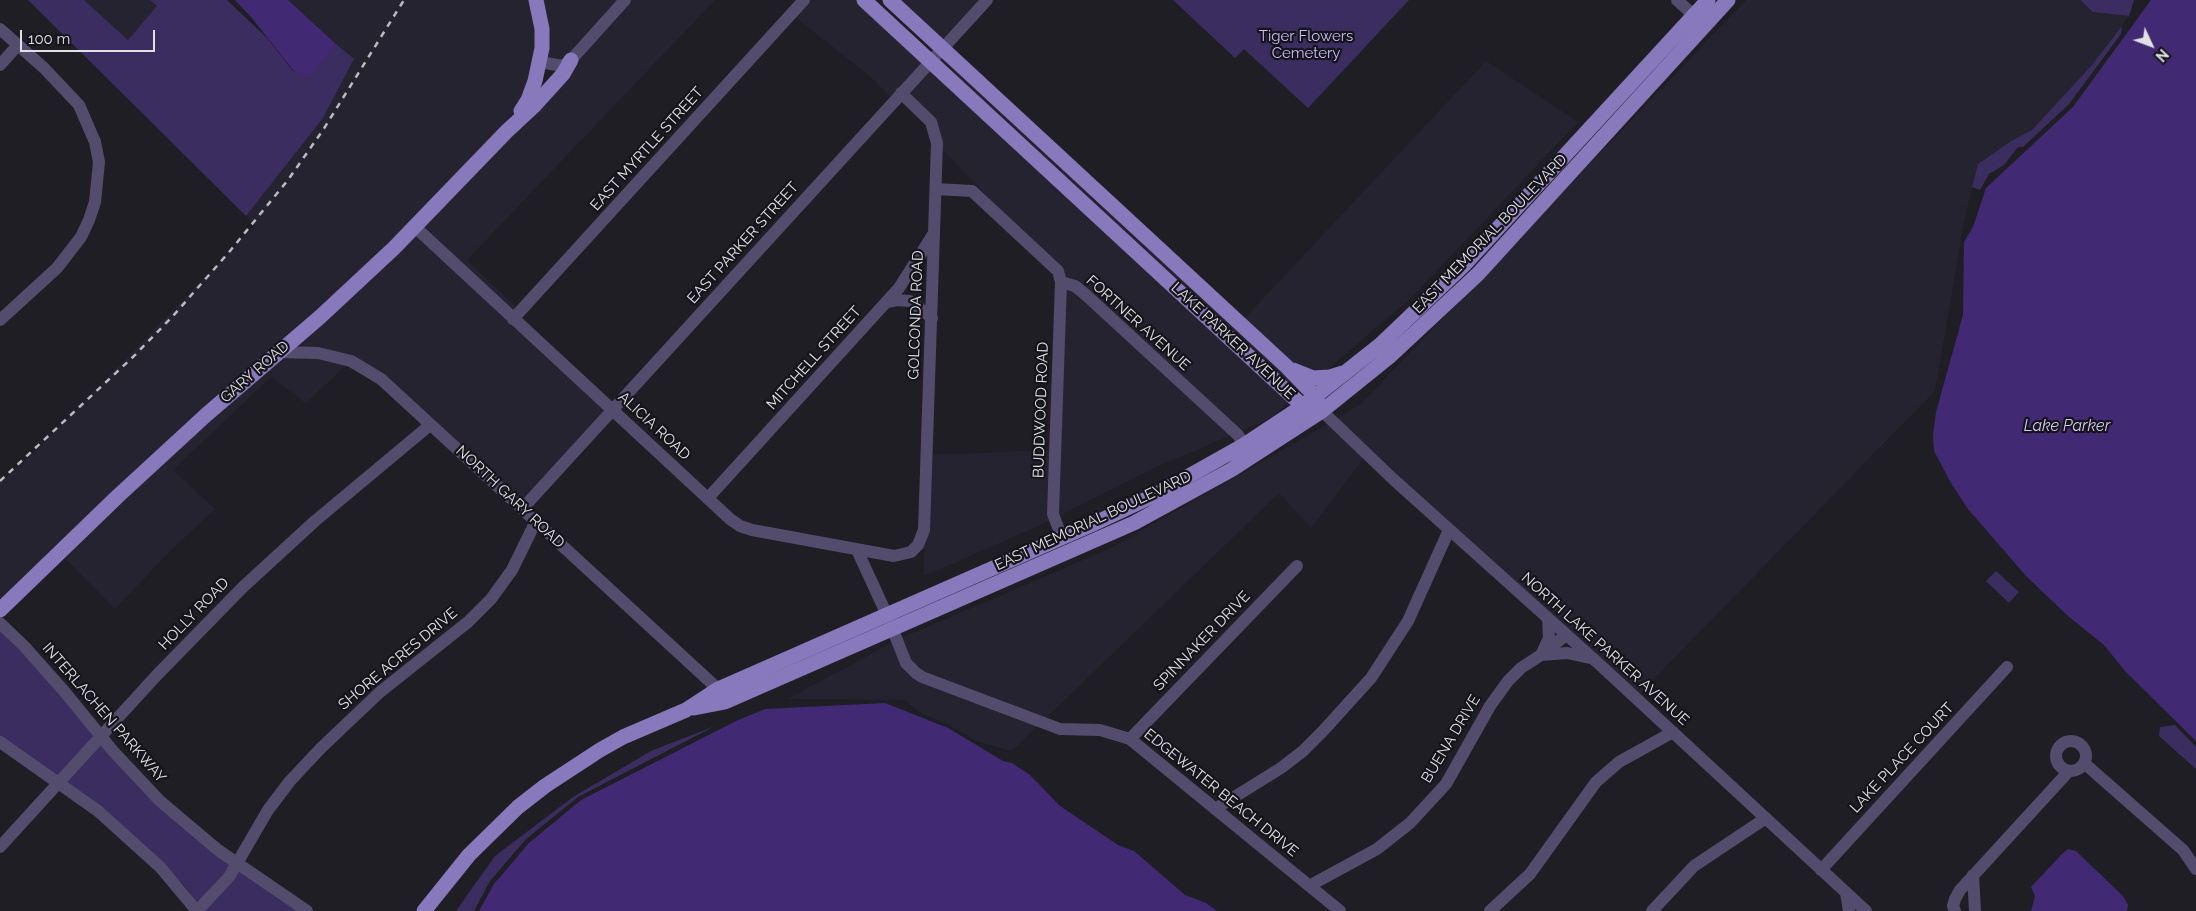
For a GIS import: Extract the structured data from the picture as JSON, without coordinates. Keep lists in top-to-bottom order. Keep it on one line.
{"streets":{"main road":["EAST MEMORIAL BOULEVARD","LAKE PARKER AVENUE","GARY ROAD"],"street":["EAST MYRTLE STREET","EAST PARKER STREET","GOLCONDA ROAD","FORTNER AVENUE","MITCHELL STREET","BUDDWOOD ROAD","ALICIA ROAD","NORTH GARY ROAD","HOLLY ROAD","SPINNAKER DRIVE","NORTH LAKE PARKER AVENUE","SHORE ACRES DRIVE","INTERLACHEN PARKWAY","BUENA DRIVE","LAKE PLACE COURT","EDGEWATER BEACH DRIVE"]},"crossings":[["EAST MYRTLE STREET","ALICIA ROAD"],["EAST MEMORIAL BOULEVARD","FORTNER AVENUE"],["EAST MEMORIAL BOULEVARD","LAKE PARKER AVENUE"],["EAST MEMORIAL BOULEVARD","BUDDWOOD ROAD"],["EAST MEMORIAL BOULEVARD","NORTH GARY ROAD"],["EAST MEMORIAL BOULEVARD","NORTH LAKE PARKER AVENUE"],["EAST MEMORIAL BOULEVARD","EDGEWATER BEACH DRIVE"],["EAST PARKER STREET","GOLCONDA ROAD"],["EAST PARKER STREET","LAKE PARKER AVENUE"],["EAST PARKER STREET","ALICIA ROAD"],["EAST PARKER STREET","NORTH GARY ROAD"],["GOLCONDA ROAD","FORTNER AVENUE"],["GOLCONDA ROAD","MITCHELL STREET"],["GOLCONDA ROAD","ALICIA ROAD"],["FORTNER AVENUE","BUDDWOOD ROAD"],["LAKE PARKER AVENUE","NORTH LAKE PARKER AVENUE"],["MITCHELL STREET","ALICIA ROAD"],["GARY ROAD","ALICIA ROAD"],["GARY ROAD","NORTH GARY ROAD"],["ALICIA ROAD","EDGEWATER BEACH DRIVE"],["NORTH GARY ROAD","HOLLY ROAD"],["NORTH GARY ROAD","SHORE ACRES DRIVE"],["HOLLY ROAD","INTERLACHEN PARKWAY"],["SPINNAKER DRIVE","EDGEWATER BEACH DRIVE"],["NORTH LAKE PARKER AVENUE","BUENA DRIVE"],["NORTH LAKE PARKER AVENUE","LAKE PLACE COURT"],["SHORE ACRES DRIVE","INTERLACHEN PARKWAY"],["BUENA DRIVE","EDGEWATER BEACH DRIVE"]],"water":["Lake Parker"],"parks":["Tiger Flowers Cemetery"],"scale_bar":"100 m","north":"bottom right"}
